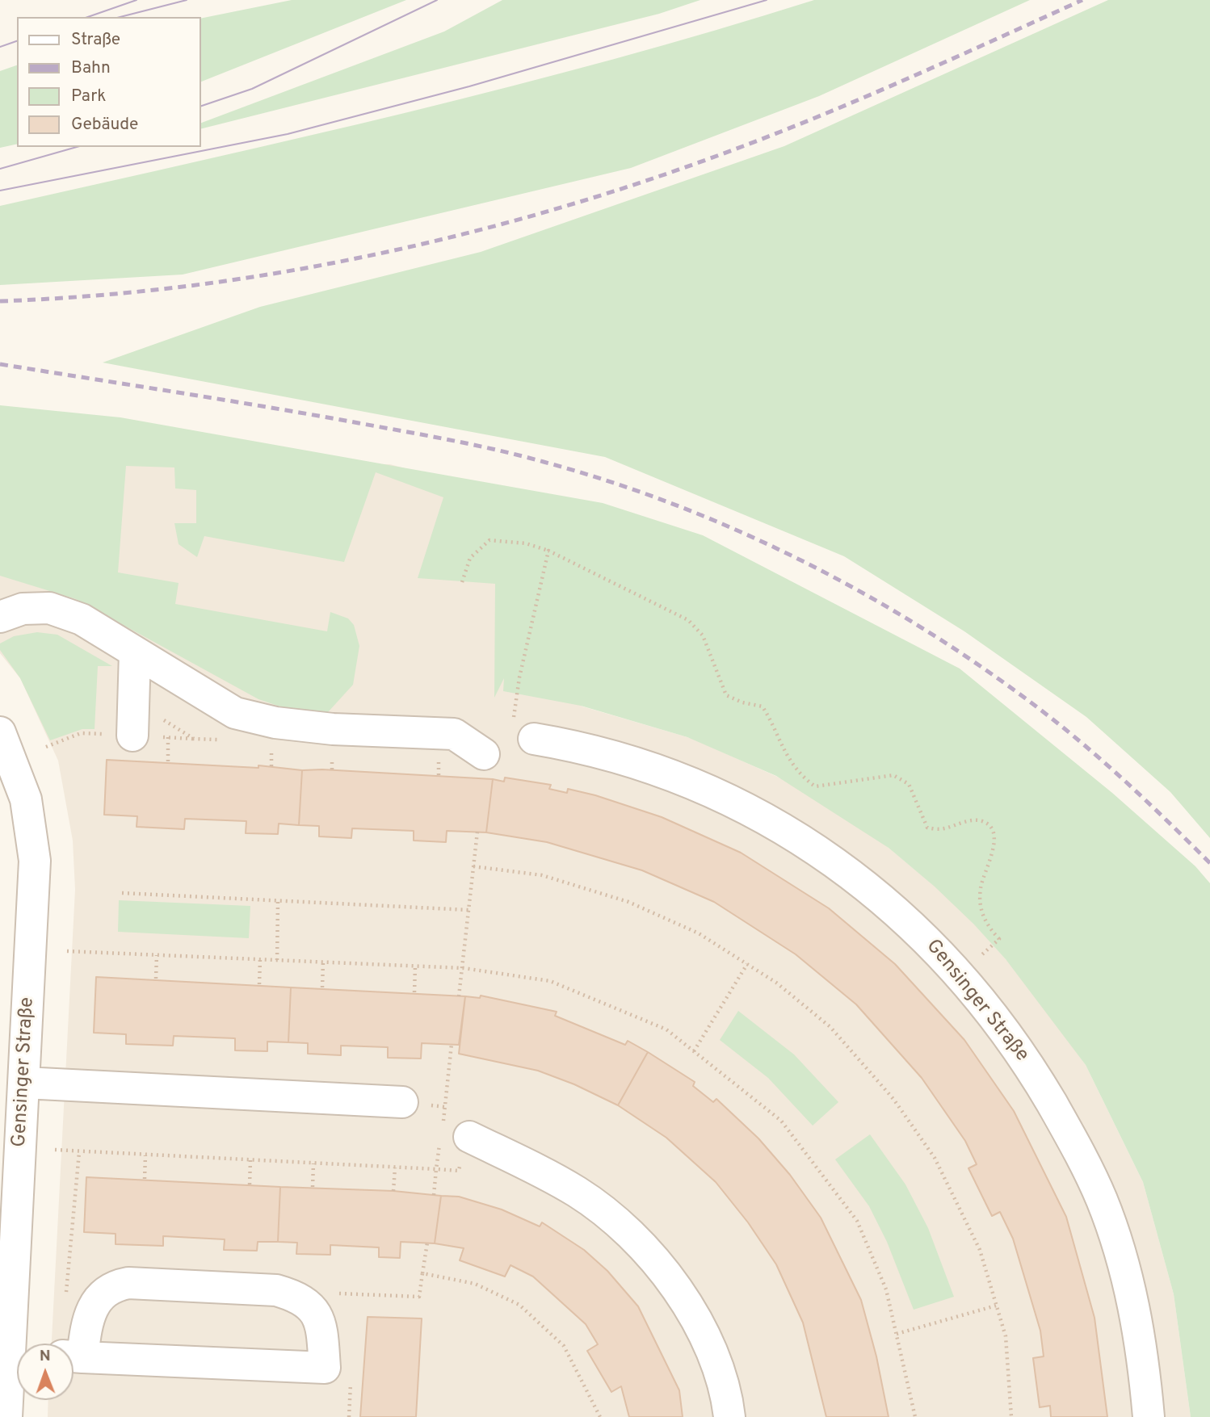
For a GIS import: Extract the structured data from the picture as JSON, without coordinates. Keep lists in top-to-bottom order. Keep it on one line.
{"streets":{"street":["Gensinger Straße"]},"legend":["Straße","Bahn","Park","Gebäude"],"north":"top"}
